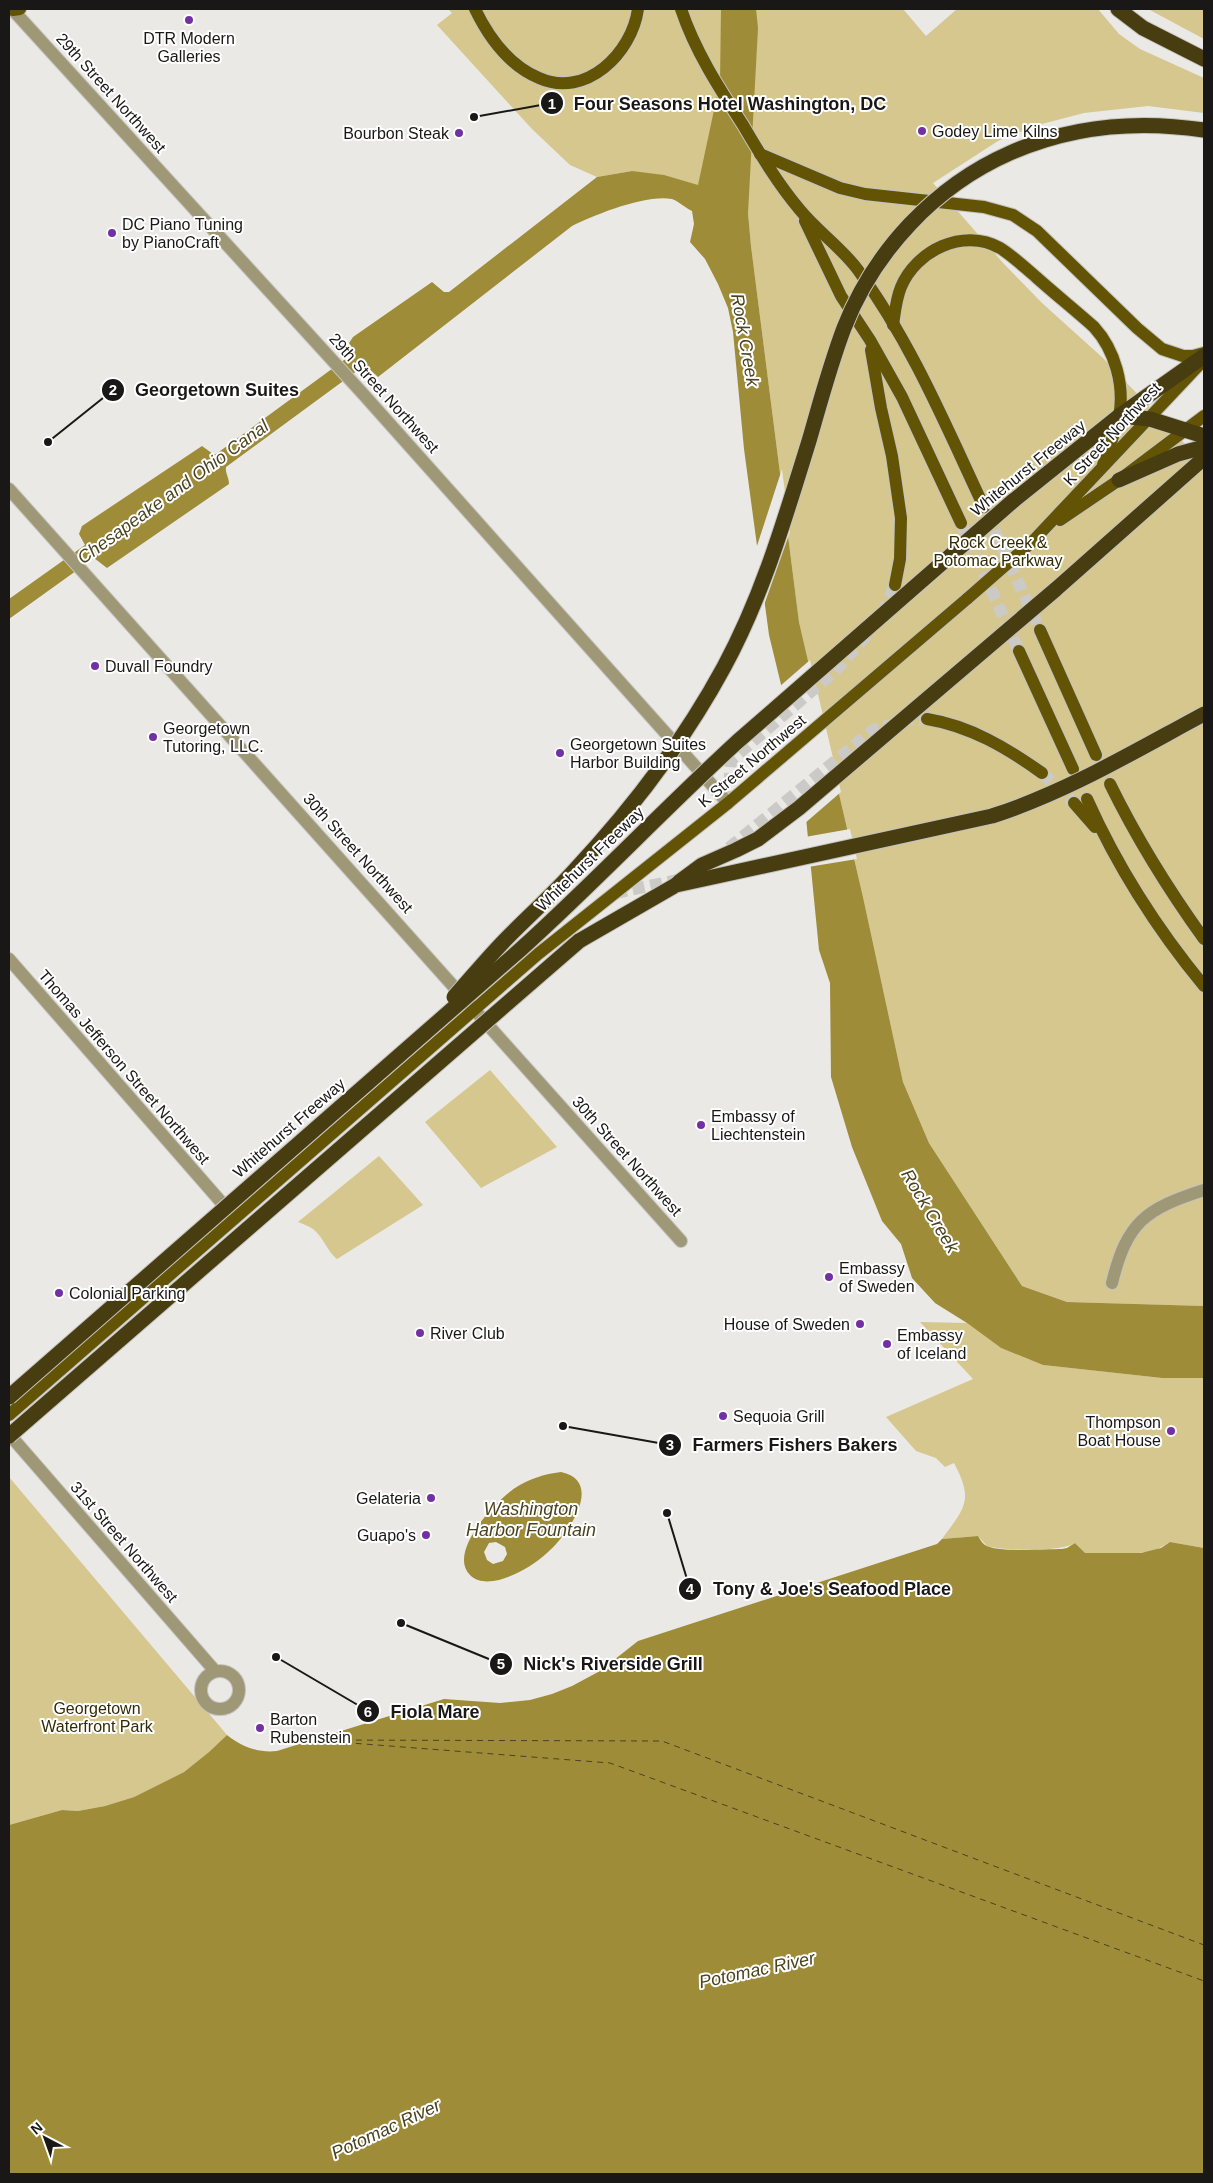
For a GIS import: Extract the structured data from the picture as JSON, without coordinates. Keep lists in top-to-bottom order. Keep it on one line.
{"streets":{"highway":["Whitehurst Freeway"],"main road":["K Street Northwest"],"street":["29th Street Northwest","30th Street Northwest","Thomas Jefferson Street Northwest","31st Street Northwest"]},"crossings":[["29th Street Northwest","K Street Northwest"],["K Street Northwest","Whitehurst Freeway"],["K Street Northwest","30th Street Northwest"],["K Street Northwest","Thomas Jefferson Street Northwest"]],"water":["Rock Creek","Chesapeake and Ohio Canal","Washington Harbor Fountain","Potomac River"],"parks":["Rock Creek & Potomac Parkway","Georgetown Waterfront Park"],"places":["DTR Modern Galleries","Four Seasons Hotel Washington, DC","Godey Lime Kilns","Bourbon Steak","DC Piano Tuning by PianoCraft","Georgetown Suites","Duvall Foundry","Georgetown Tutoring, LLC.","Georgetown Suites Harbor Building","Embassy of Liechtenstein","Embassy of Sweden","Colonial Parking","House of Sweden","River Club","Embassy of Iceland","Sequoia Grill","Farmers Fishers Bakers","Thompson Boat House","Gelateria","Tony & Joe's Seafood Place","Guapo's","Nick's Riverside Grill","Fiola Mare","Barton Rubenstein"],"north":"top left"}
